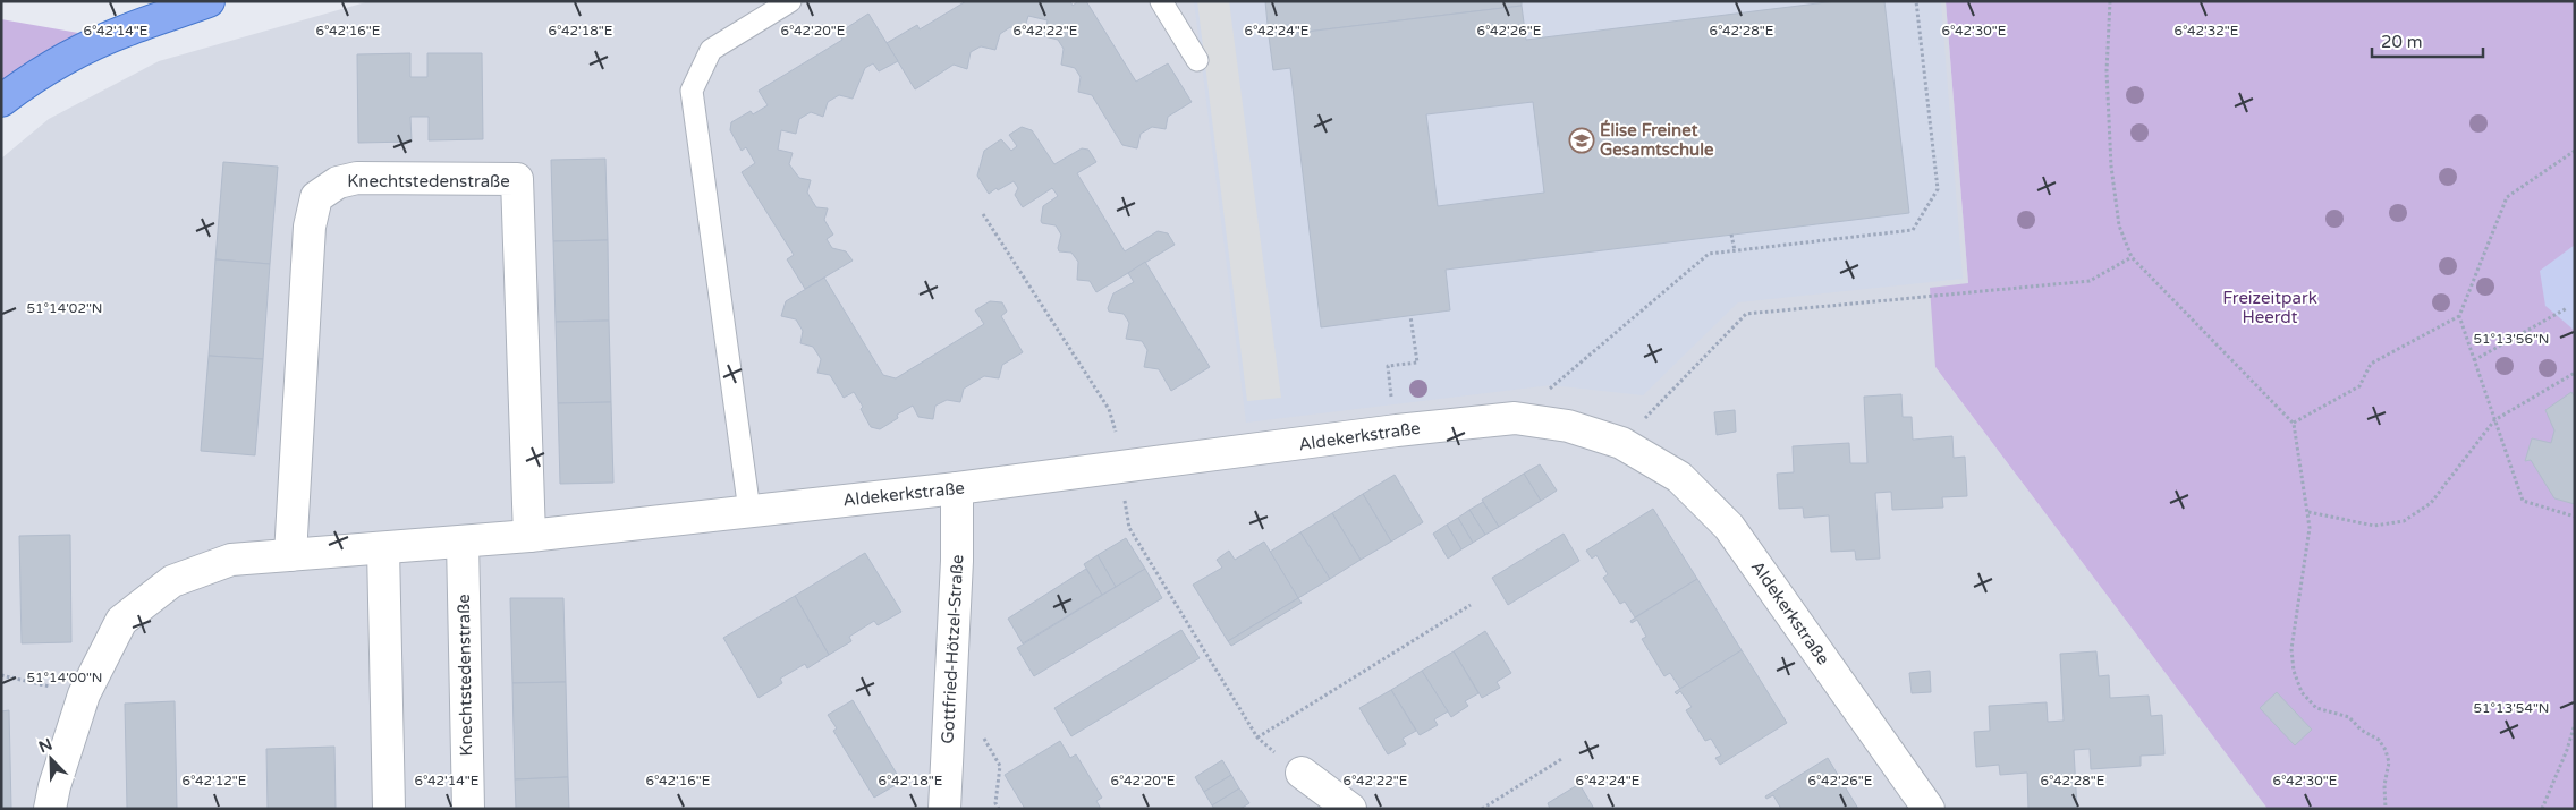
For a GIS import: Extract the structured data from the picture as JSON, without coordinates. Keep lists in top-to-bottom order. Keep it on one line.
{"streets":{"street":["Knechtstedenstraße","Aldekerkstraße","Gottfried-Hötzel-Straße"]},"crossings":[["Knechtstedenstraße","Aldekerkstraße"],["Aldekerkstraße","Gottfried-Hötzel-Straße"]],"parks":["Freizeitpark Heerdt"],"places":{"school or university":["Élise Freinet Gesamtschule"]},"scale_bar":"20 m","north":"top left","coordinates":["6°42'14\"E","6°42'16\"E","6°42'18\"E","6°42'20\"E","6°42'22\"E","6°42'24\"E","6°42'26\"E","6°42'28\"E","6°42'30\"E","6°42'32\"E","51°14'02\"N","51°13'56\"N","51°14'00\"N","51°13'54\"N","6°42'12\"E"]}
